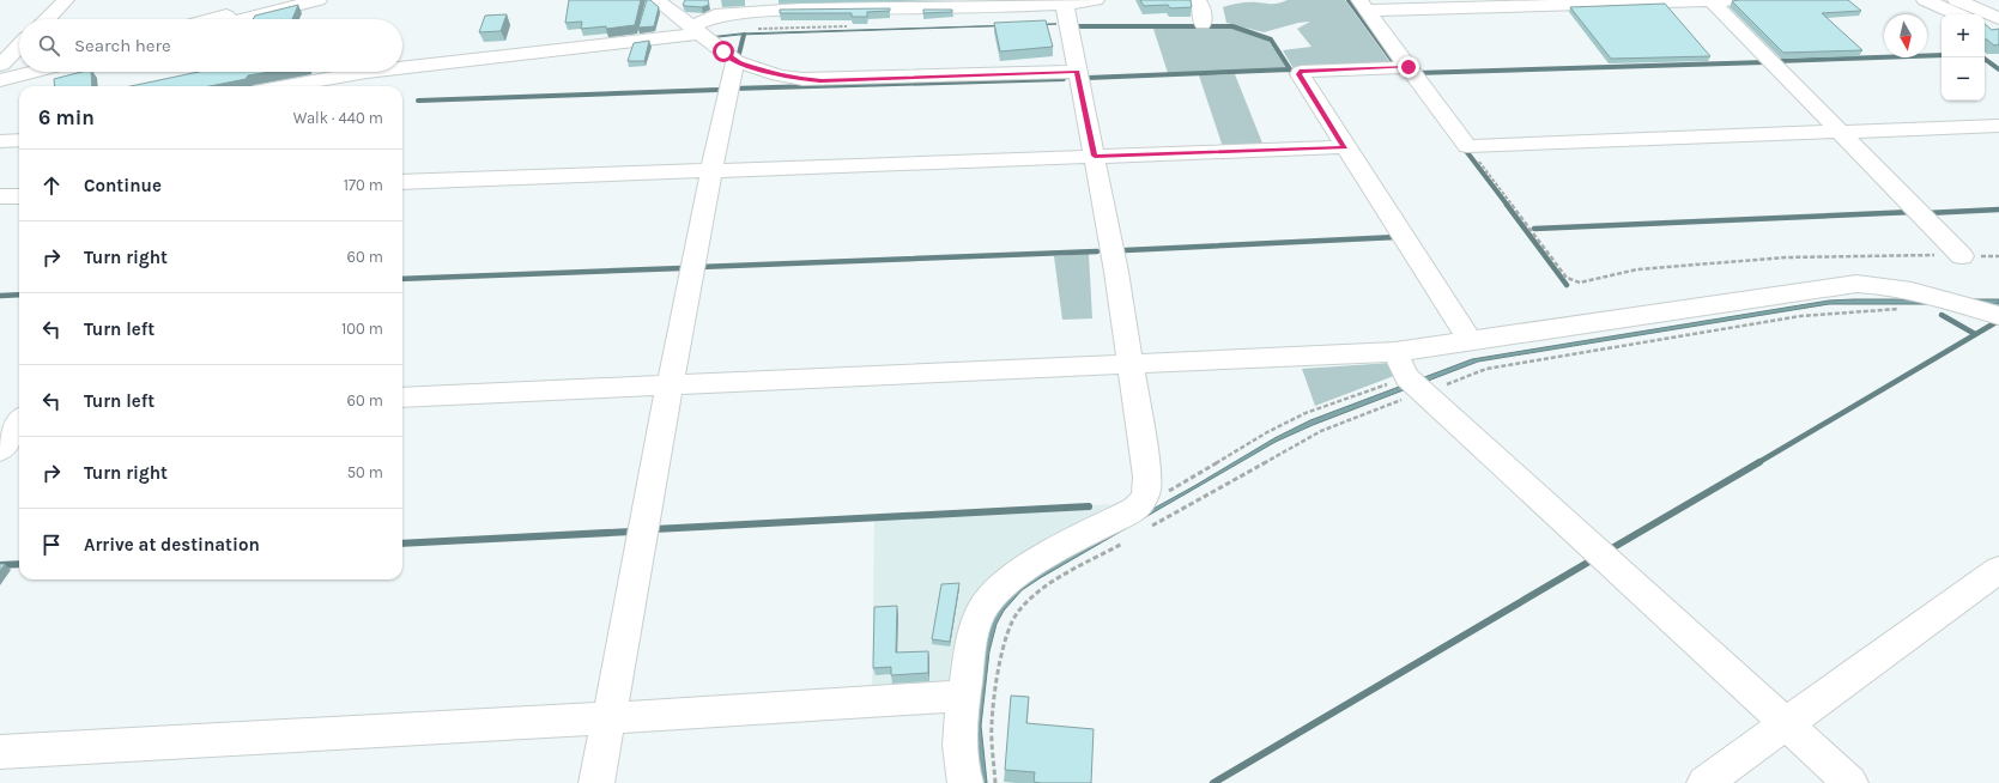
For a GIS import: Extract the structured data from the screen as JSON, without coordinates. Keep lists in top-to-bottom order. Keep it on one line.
{"north":"bottom","page":{"map_buttons":["+","−"],"search":"Search here","heading":["6 min","Walk · 440 m"],"list":[["Continue","170 m"],["Turn right","60 m"],["Turn left","100 m"],["Turn left","60 m"],["Turn right","50 m"],"Arrive at destination"]}}
